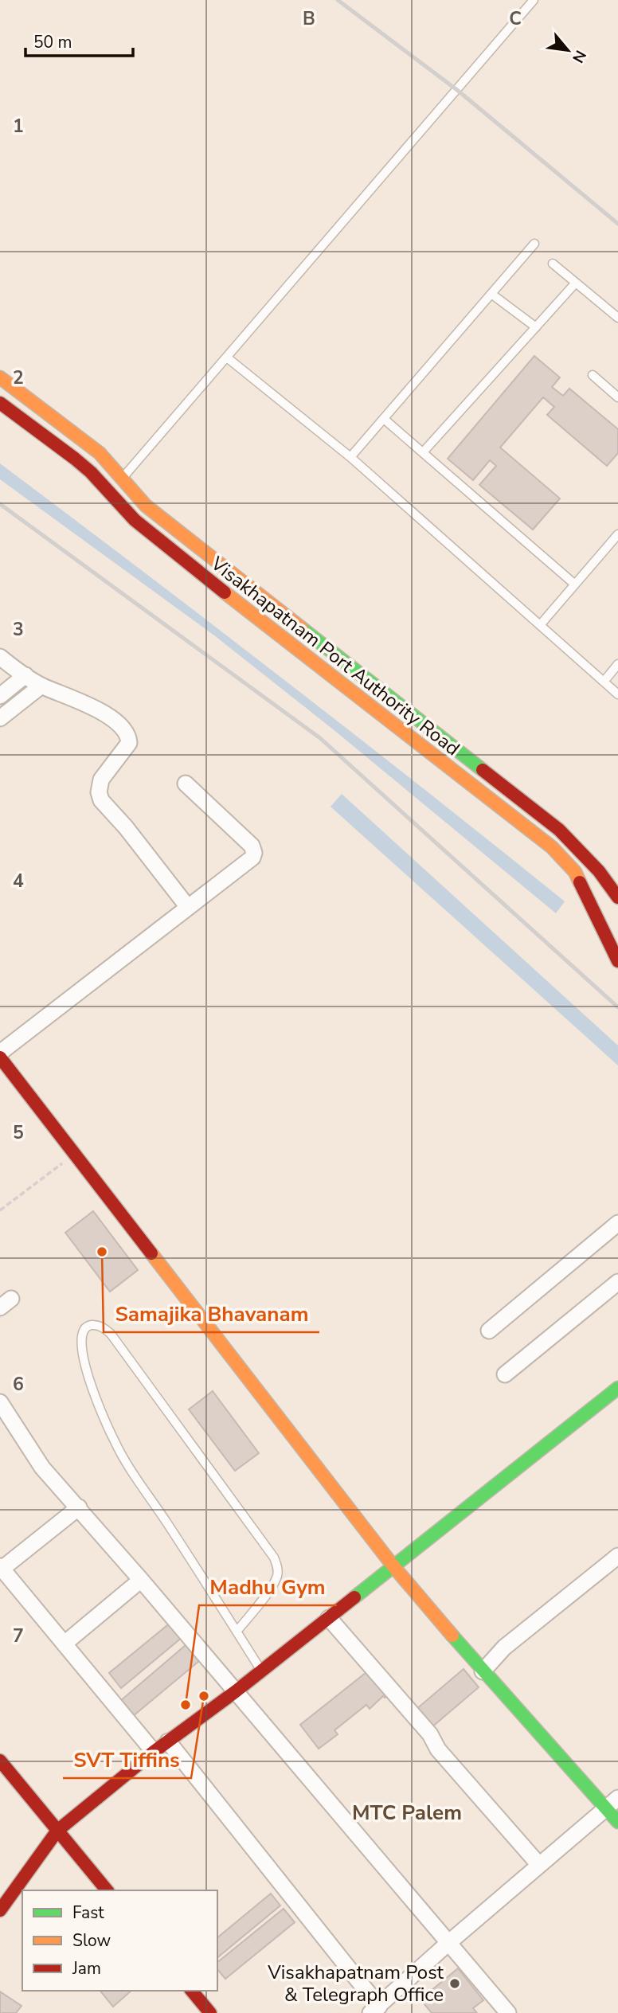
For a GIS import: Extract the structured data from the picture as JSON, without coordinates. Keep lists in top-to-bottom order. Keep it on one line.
{"streets":{"main road":["Visakhapatnam Port Authority Road"]},"districts":["MTC Palem"],"places":["Samajika Bhavanam","SVT Tiffins","Madhu Gym","Visakhapatnam Post & Telegraph Office"],"legend":["Fast","Slow","Jam"],"scale_bar":"50 m","north":"bottom right","grid":{"columns":["B","C"],"rows":["1","2","3","4","5","6","7"]}}
